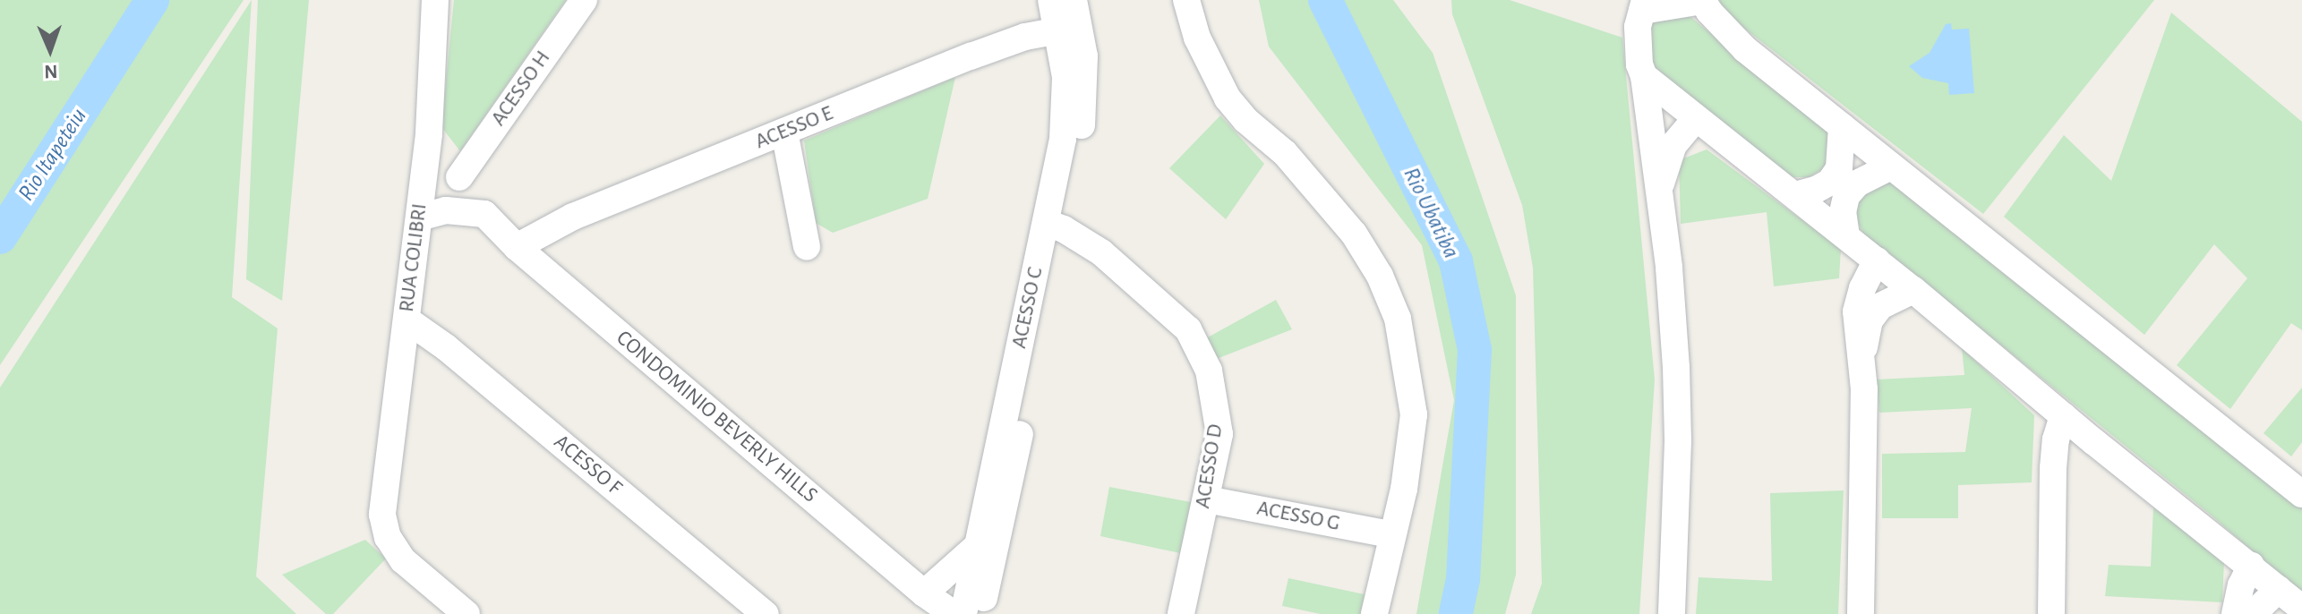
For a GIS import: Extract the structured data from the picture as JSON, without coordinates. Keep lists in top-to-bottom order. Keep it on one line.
{"streets":{"street":["ACESSO H","ACESSO E","RUA COLIBRI","ACESSO C","CONDOMINIO BEVERLY HILLS","ACESSO F","ACESSO D","ACESSO G"]},"crossings":[["ACESSO H","CONDOMINIO BEVERLY HILLS"],["ACESSO E","ACESSO C"],["ACESSO E","CONDOMINIO BEVERLY HILLS"],["RUA COLIBRI","CONDOMINIO BEVERLY HILLS"],["RUA COLIBRI","ACESSO F"],["ACESSO C","ACESSO D"],["ACESSO D","ACESSO G"]],"water":["Rio Itapeteiu","Rio Ubatiba"],"north":"bottom"}
